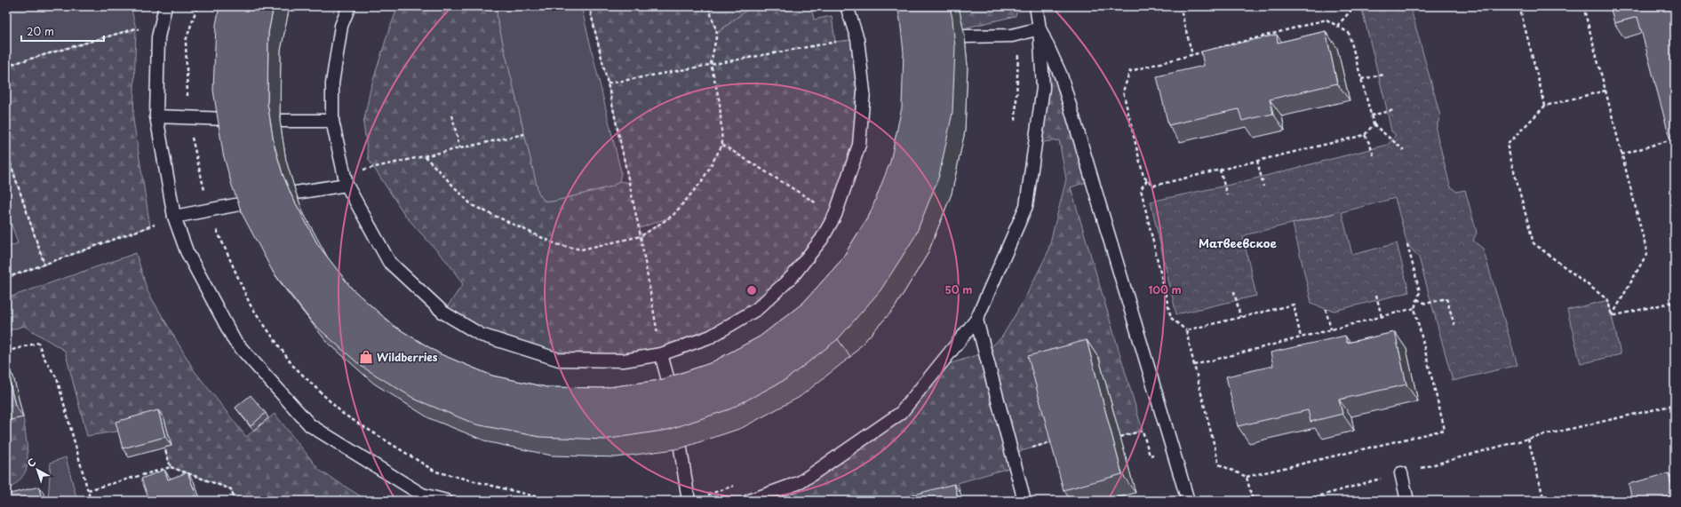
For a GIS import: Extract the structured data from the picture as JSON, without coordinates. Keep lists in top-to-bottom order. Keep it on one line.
{"districts":["Матвеевское"],"places":{"shop":["Wildberries"]},"scale_bar":"20 m","north":"top left","rings":["50 m","100 m"]}
